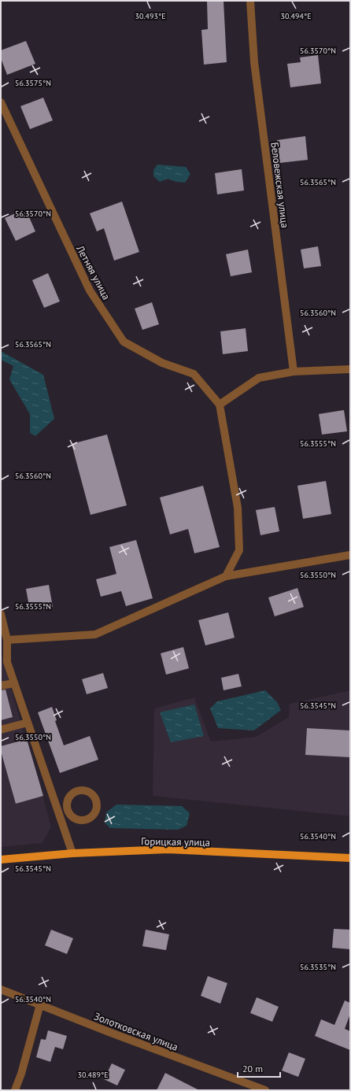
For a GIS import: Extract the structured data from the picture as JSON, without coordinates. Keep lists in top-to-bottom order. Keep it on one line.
{"streets":{"main road":["Горицкая улица"],"street":["Беловежская улица","Летняя улица","Золотковская улица"]},"scale_bar":"20 m","coordinates":["30.493°E","30.494°E","56.3570°N","56.3575°N","56.3565°N","56.3560°N","56.3555°N","56.3550°N","56.3545°N","56.3540°N","56.3535°N","30.489°E"]}
